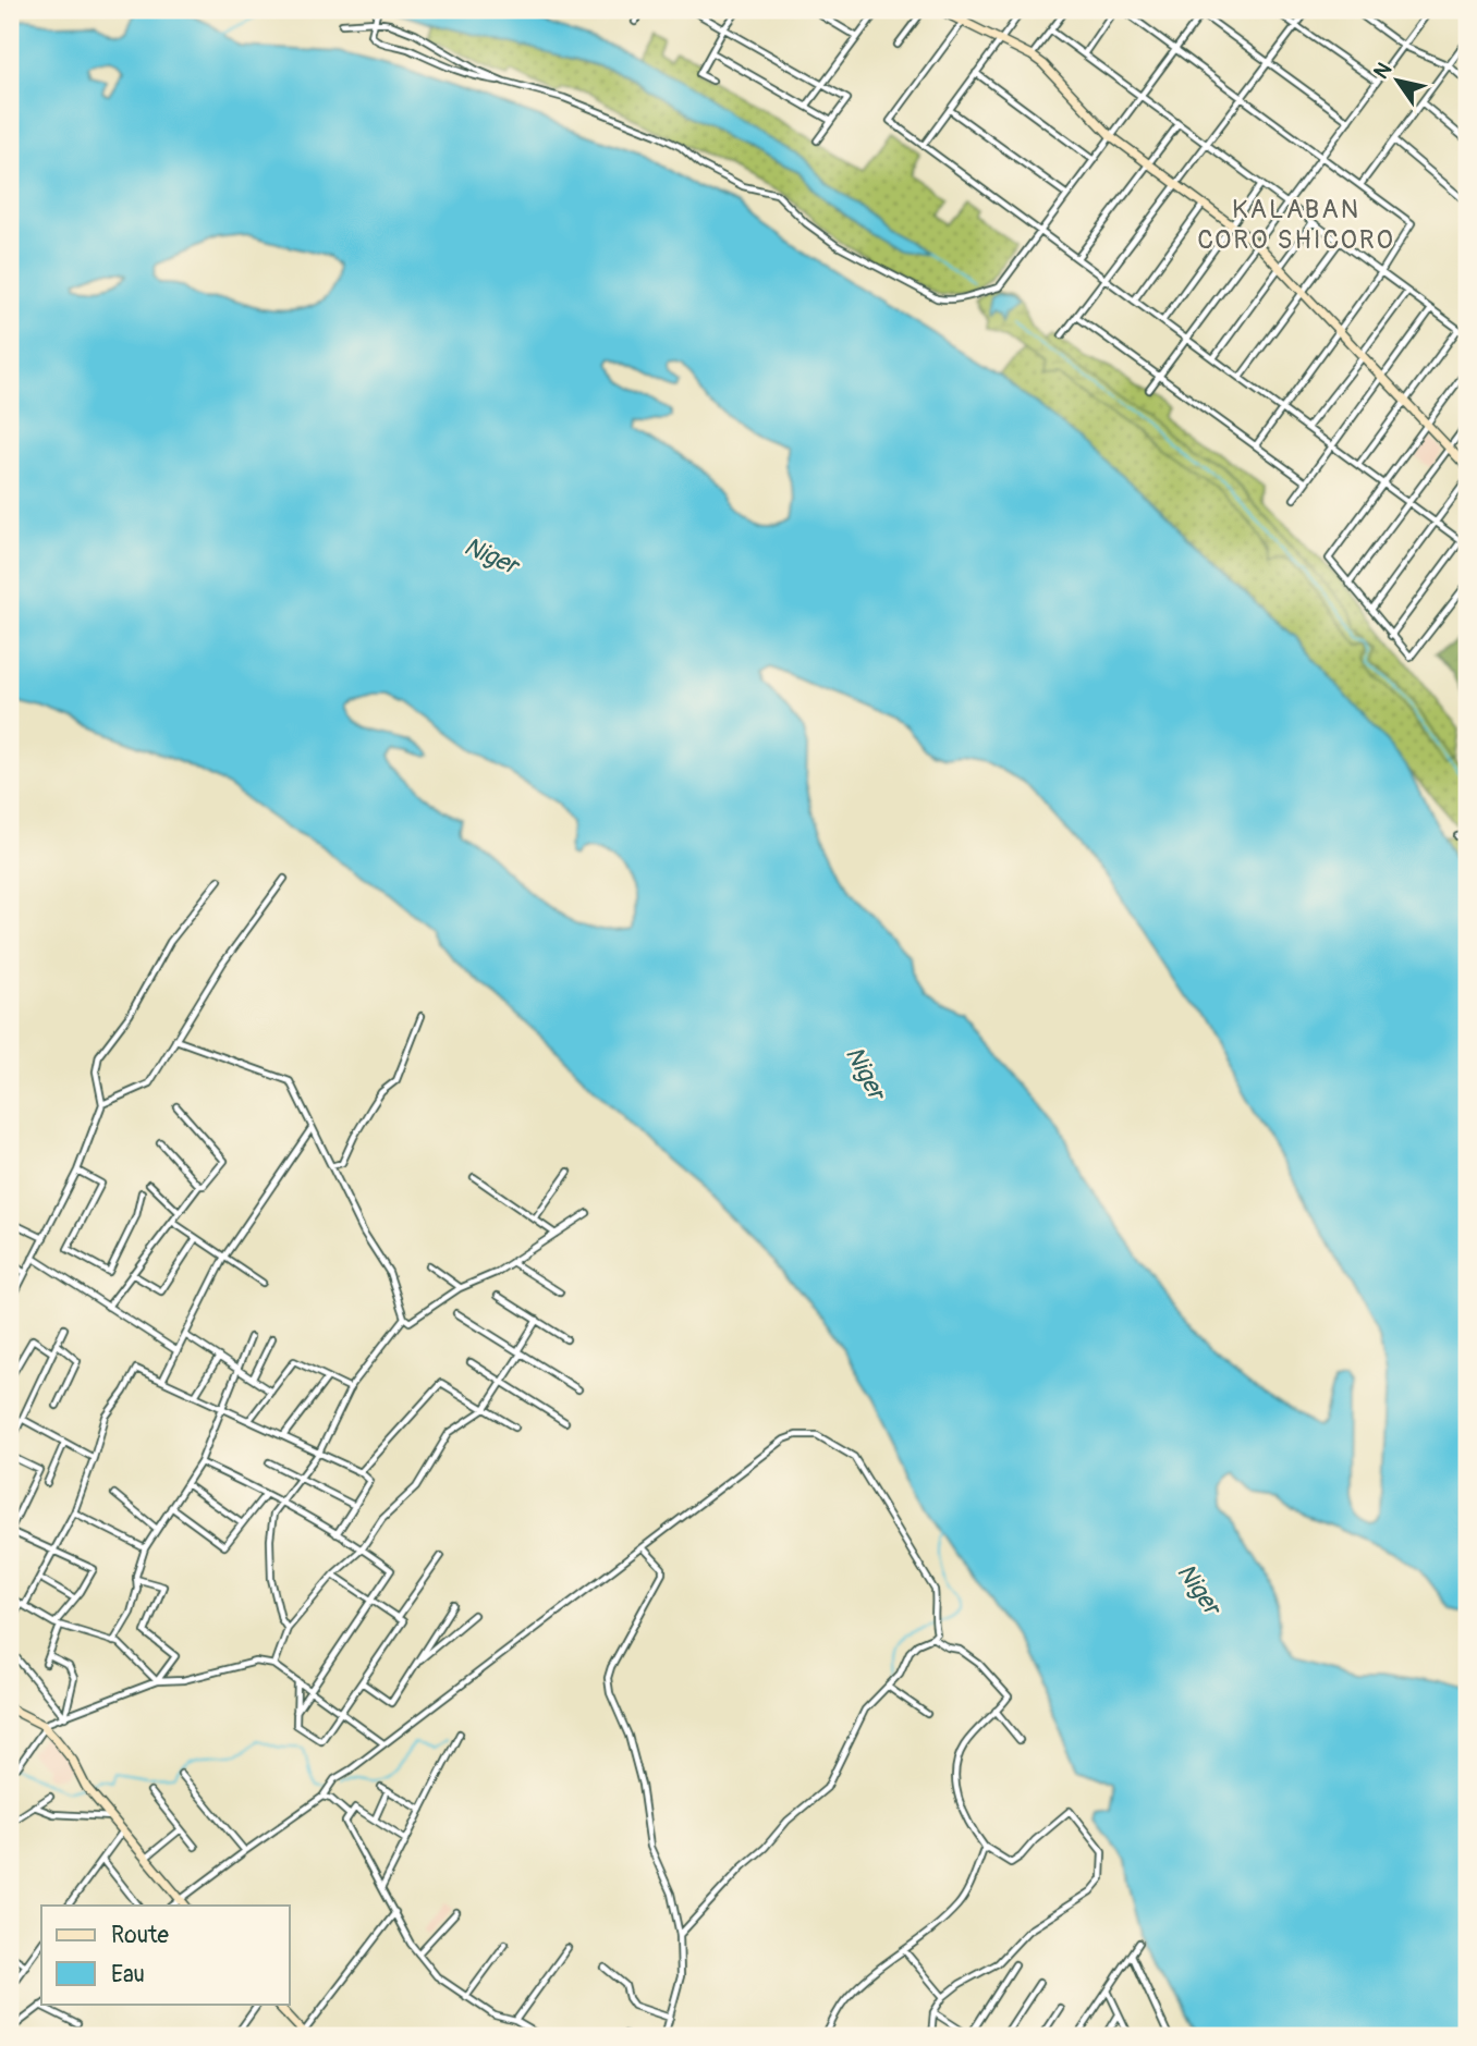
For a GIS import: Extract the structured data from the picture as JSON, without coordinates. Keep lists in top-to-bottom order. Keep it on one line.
{"districts":["KALABAN CORO SHICORO"],"water":["Niger"],"legend":["Route","Eau"],"north":"top left"}
